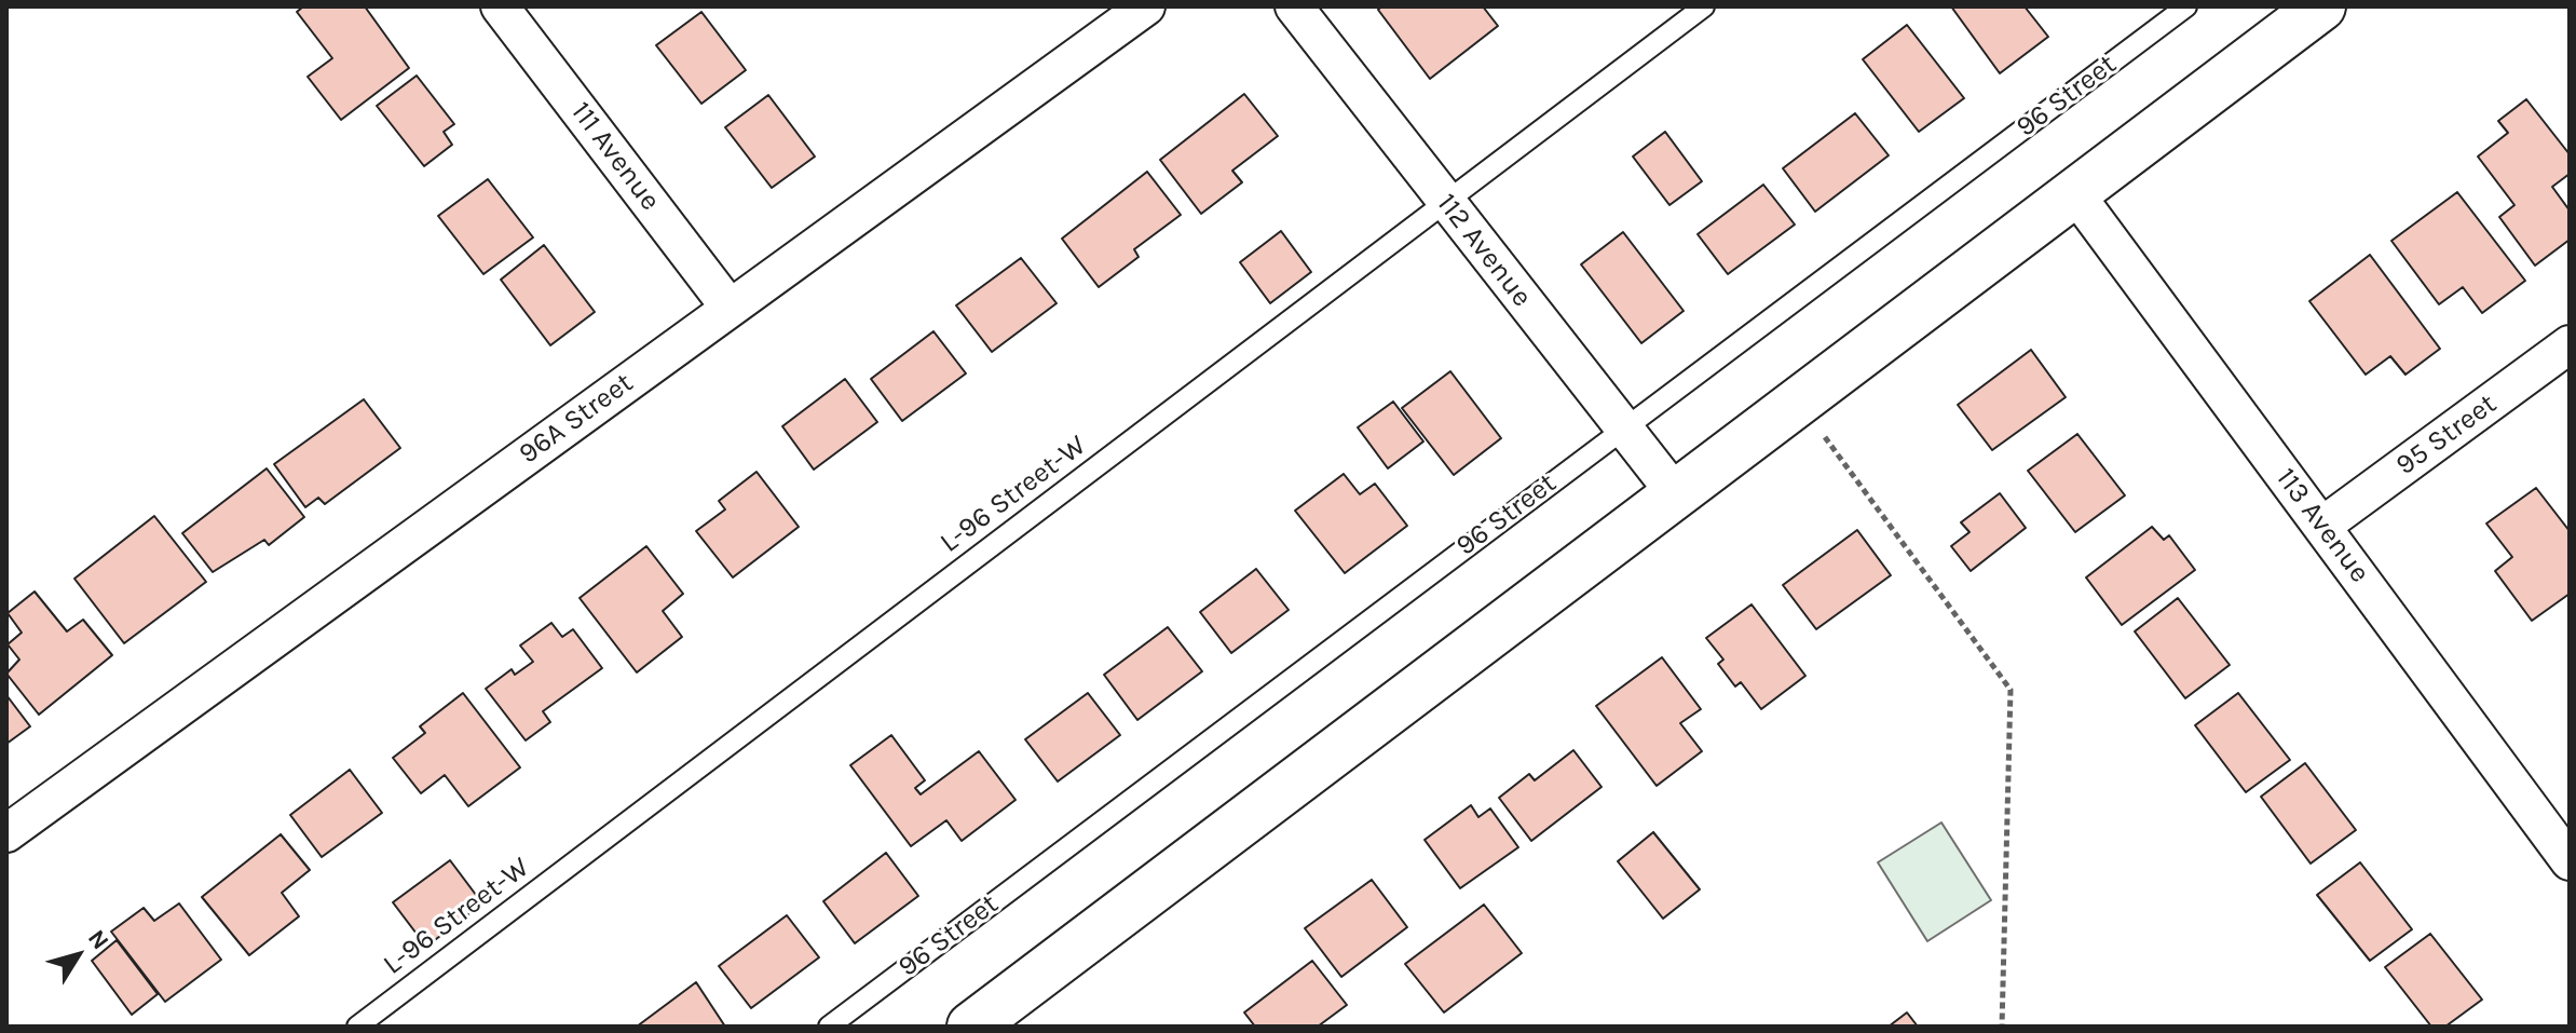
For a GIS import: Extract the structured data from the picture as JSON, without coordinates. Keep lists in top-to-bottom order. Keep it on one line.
{"streets":{"street":["111 Avenue","112 Avenue","96A Street","95 Street","113 Avenue"],"lane":["96 Street","L-96 Street-W"]},"crossings":[["96 Street","112 Avenue"],["111 Avenue","96A Street"],["112 Avenue","L-96 Street-W"],["95 Street","113 Avenue"]],"north":"top right"}
